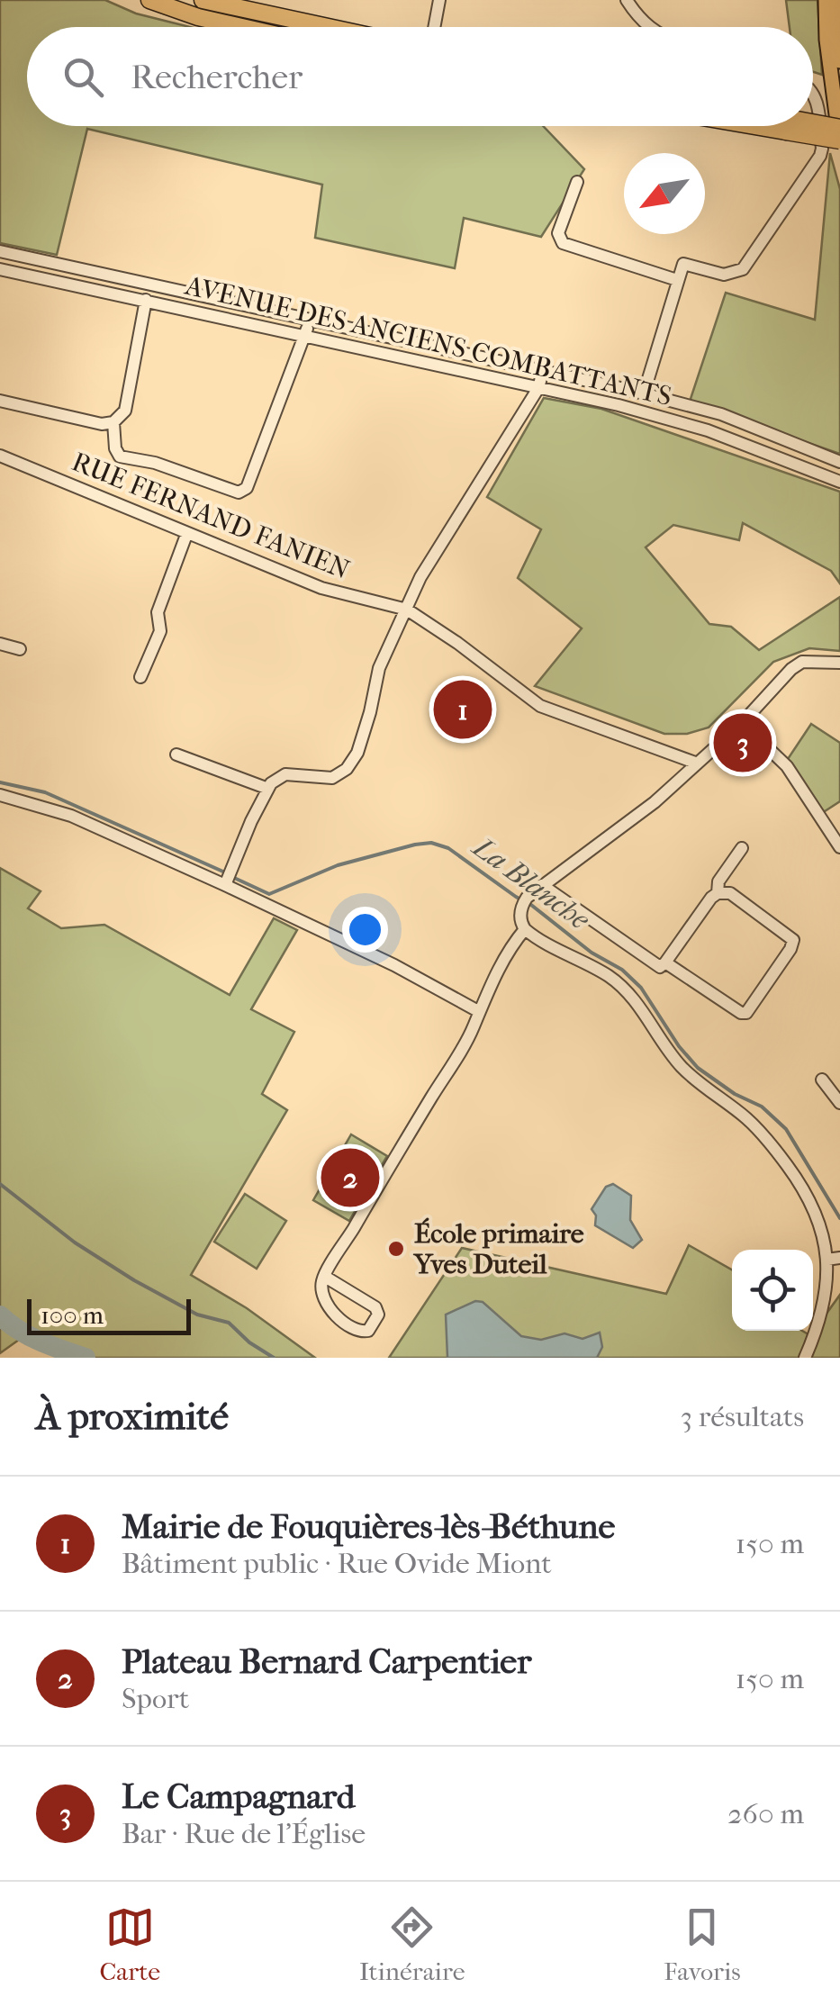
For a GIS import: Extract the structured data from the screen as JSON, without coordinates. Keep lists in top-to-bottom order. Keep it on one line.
{"streets":{"street":["AVENUE DES ANCIENS COMBATTANTS","RUE FERNAND FANIEN"]},"water":["La Blanche"],"places":["École primaire Yves Duteil"],"scale_bar":"100 m","north":"bottom left","page":{"search":"Rechercher","pins":["1","3","2"],"scale":"100 m","heading":["À proximité","3 résultats"],"list":[{"mark":"1","name":"Mairie de Fouquières-lès-Béthune","note":"Bâtiment public · Rue Ovide Miont","value":"150 m"},{"mark":"2","name":"Plateau Bernard Carpentier","note":"Sport","value":"150 m"},{"mark":"3","name":"Le Campagnard","note":"Bar · Rue de l'Église","value":"260 m"}],"nav":["Carte","Itinéraire","Favoris"]}}
